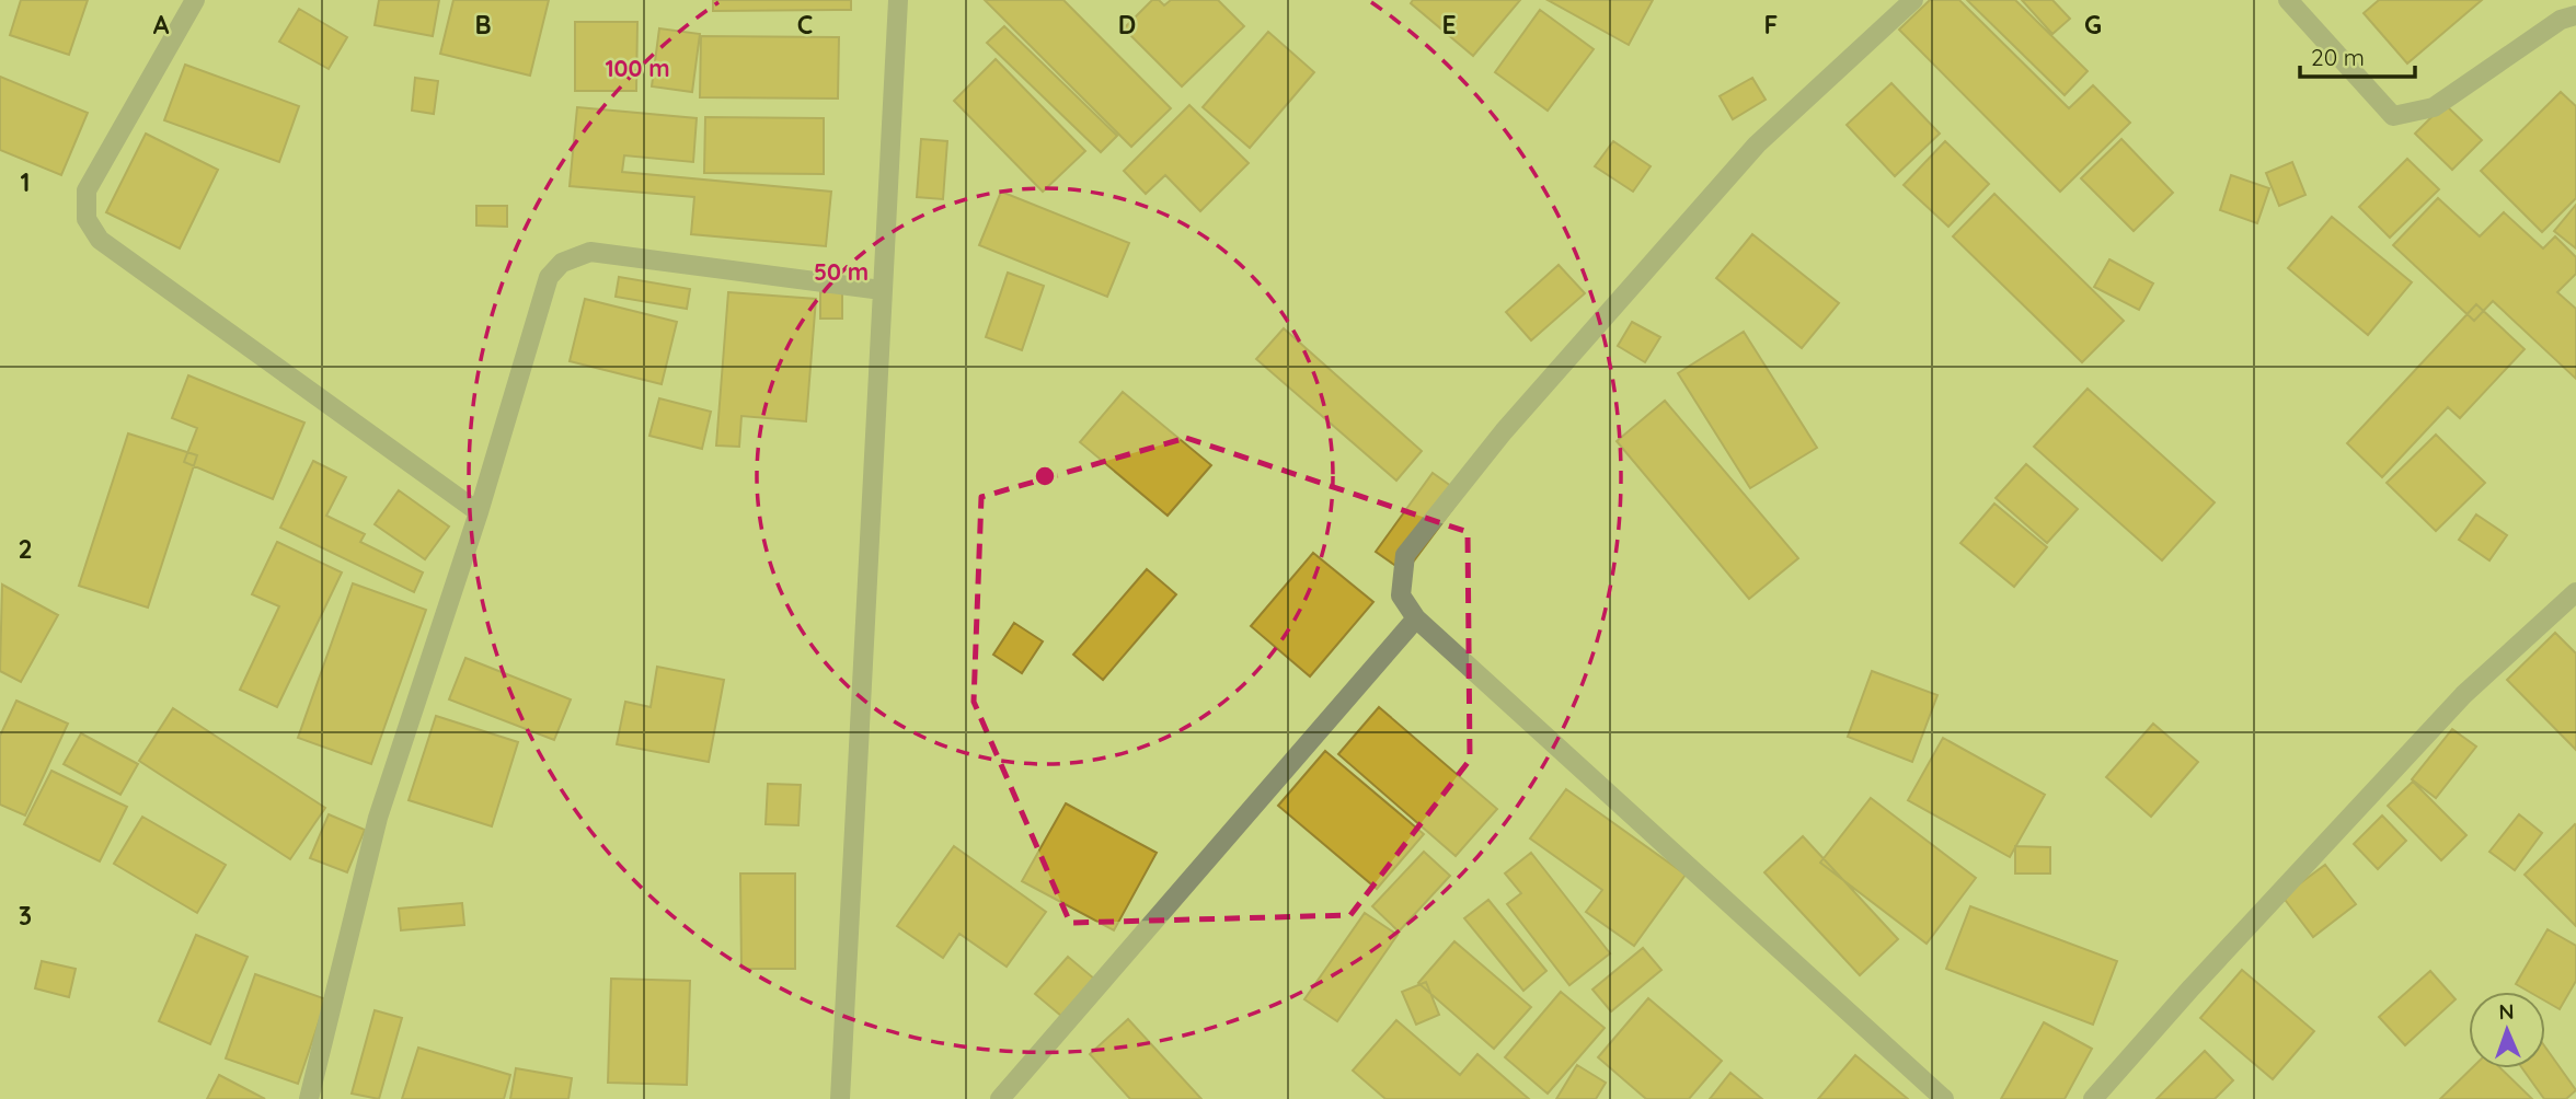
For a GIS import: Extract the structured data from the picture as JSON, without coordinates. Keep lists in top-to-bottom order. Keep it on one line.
{"scale_bar":"20 m","north":"top","grid":{"columns":["A","B","C","D","E","F","G"],"rows":["1","2","3"]},"rings":["100 m","50 m"]}
